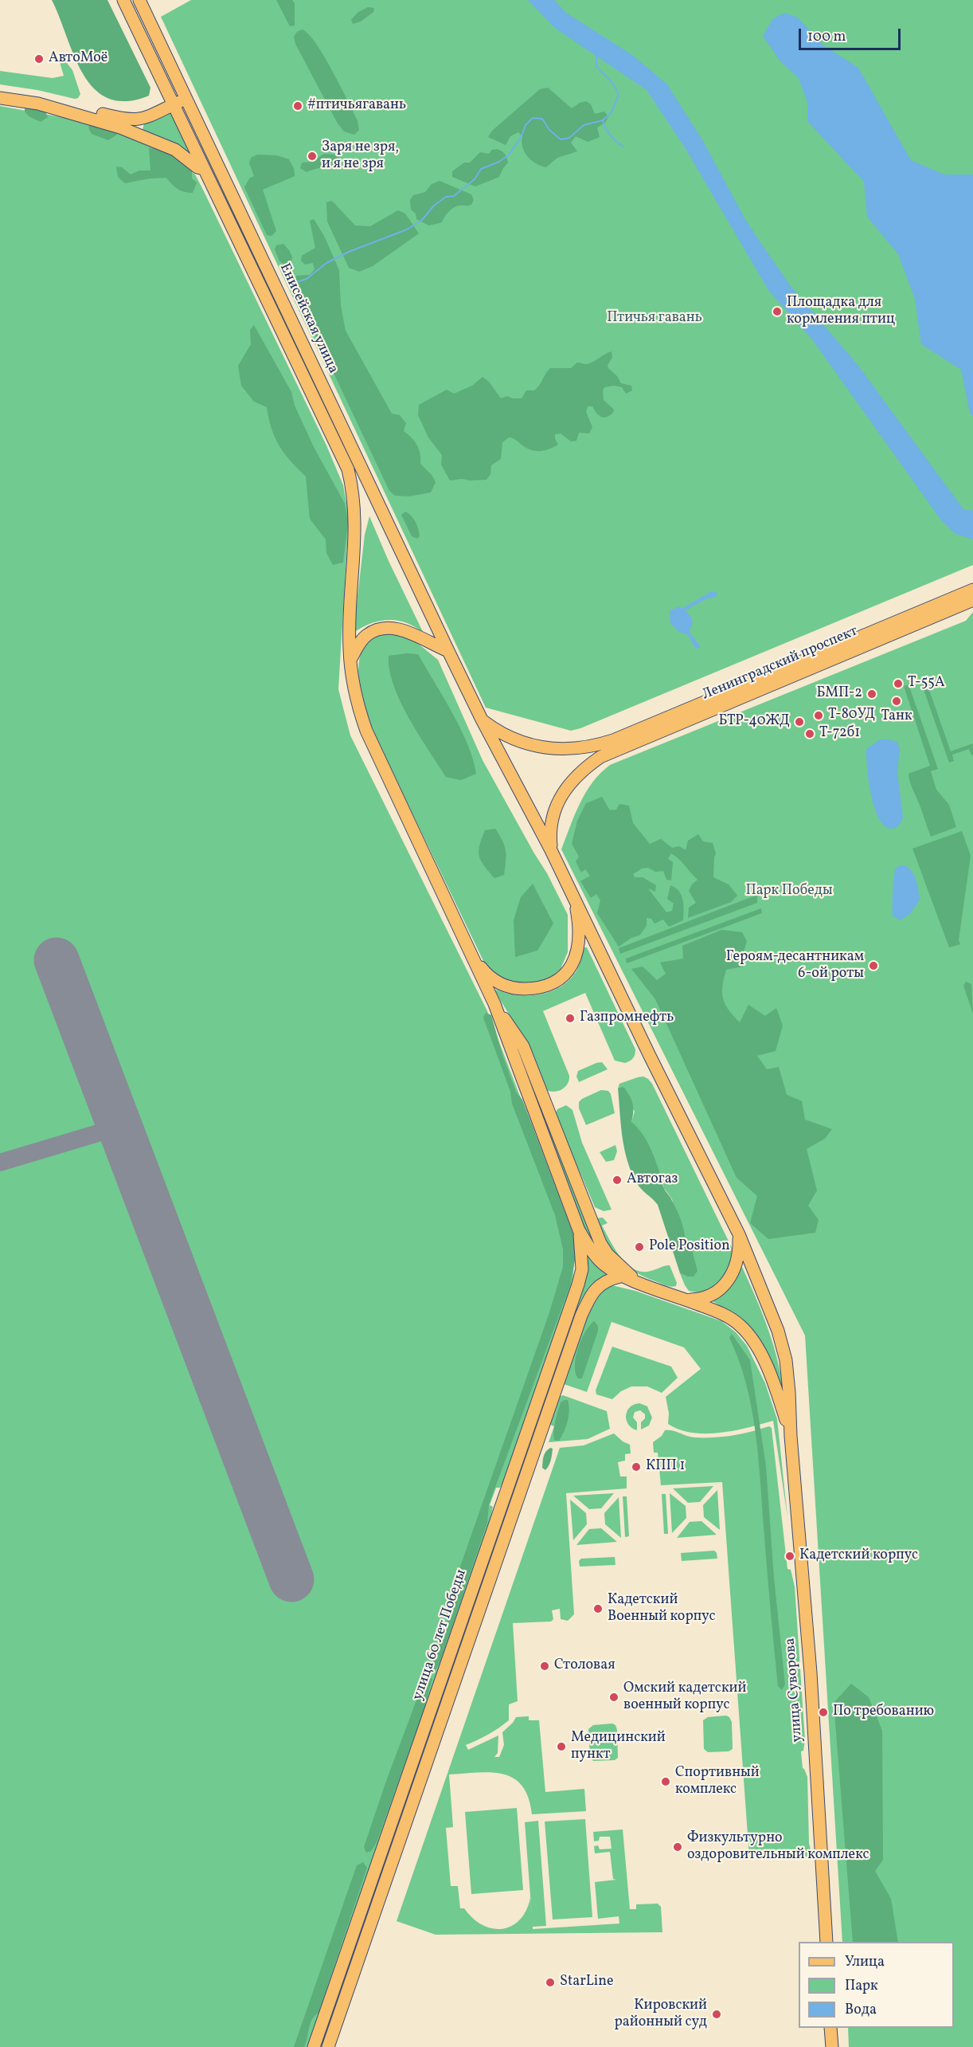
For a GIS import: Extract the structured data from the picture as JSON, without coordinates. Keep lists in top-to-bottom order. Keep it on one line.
{"streets":{"main road":["Енисейская улица","Ленинградский проспект","улица 60 лет Победы","улица Суворова"]},"crossings":[["Енисейская улица","Ленинградский проспект"],["Енисейская улица","улица Суворова"]],"parks":["Птичья гавань","Парк Победы"],"places":["АвтоМоё","#птичьягавань","Заря не зря, и я не зря","Площадка для кормления птиц","Т-55А","БМП-2","Танк","Т-80УД","БТР-40ЖД","Т-72б1","Героям-десантникам 6-ой роты","Газпромнефть","Автогаз","Pole Position","КПП 1","Кадетский корпус","Кадетский Военный корпус","Столовая","Омский кадетский военный корпус","По требованию","Медицинский пункт","Спортивный комплекс","Физкультурно оздоровительный комплекс","StarLine","Кировский районный суд"],"legend":["Улица","Парк","Вода"],"scale_bar":"100 m"}
